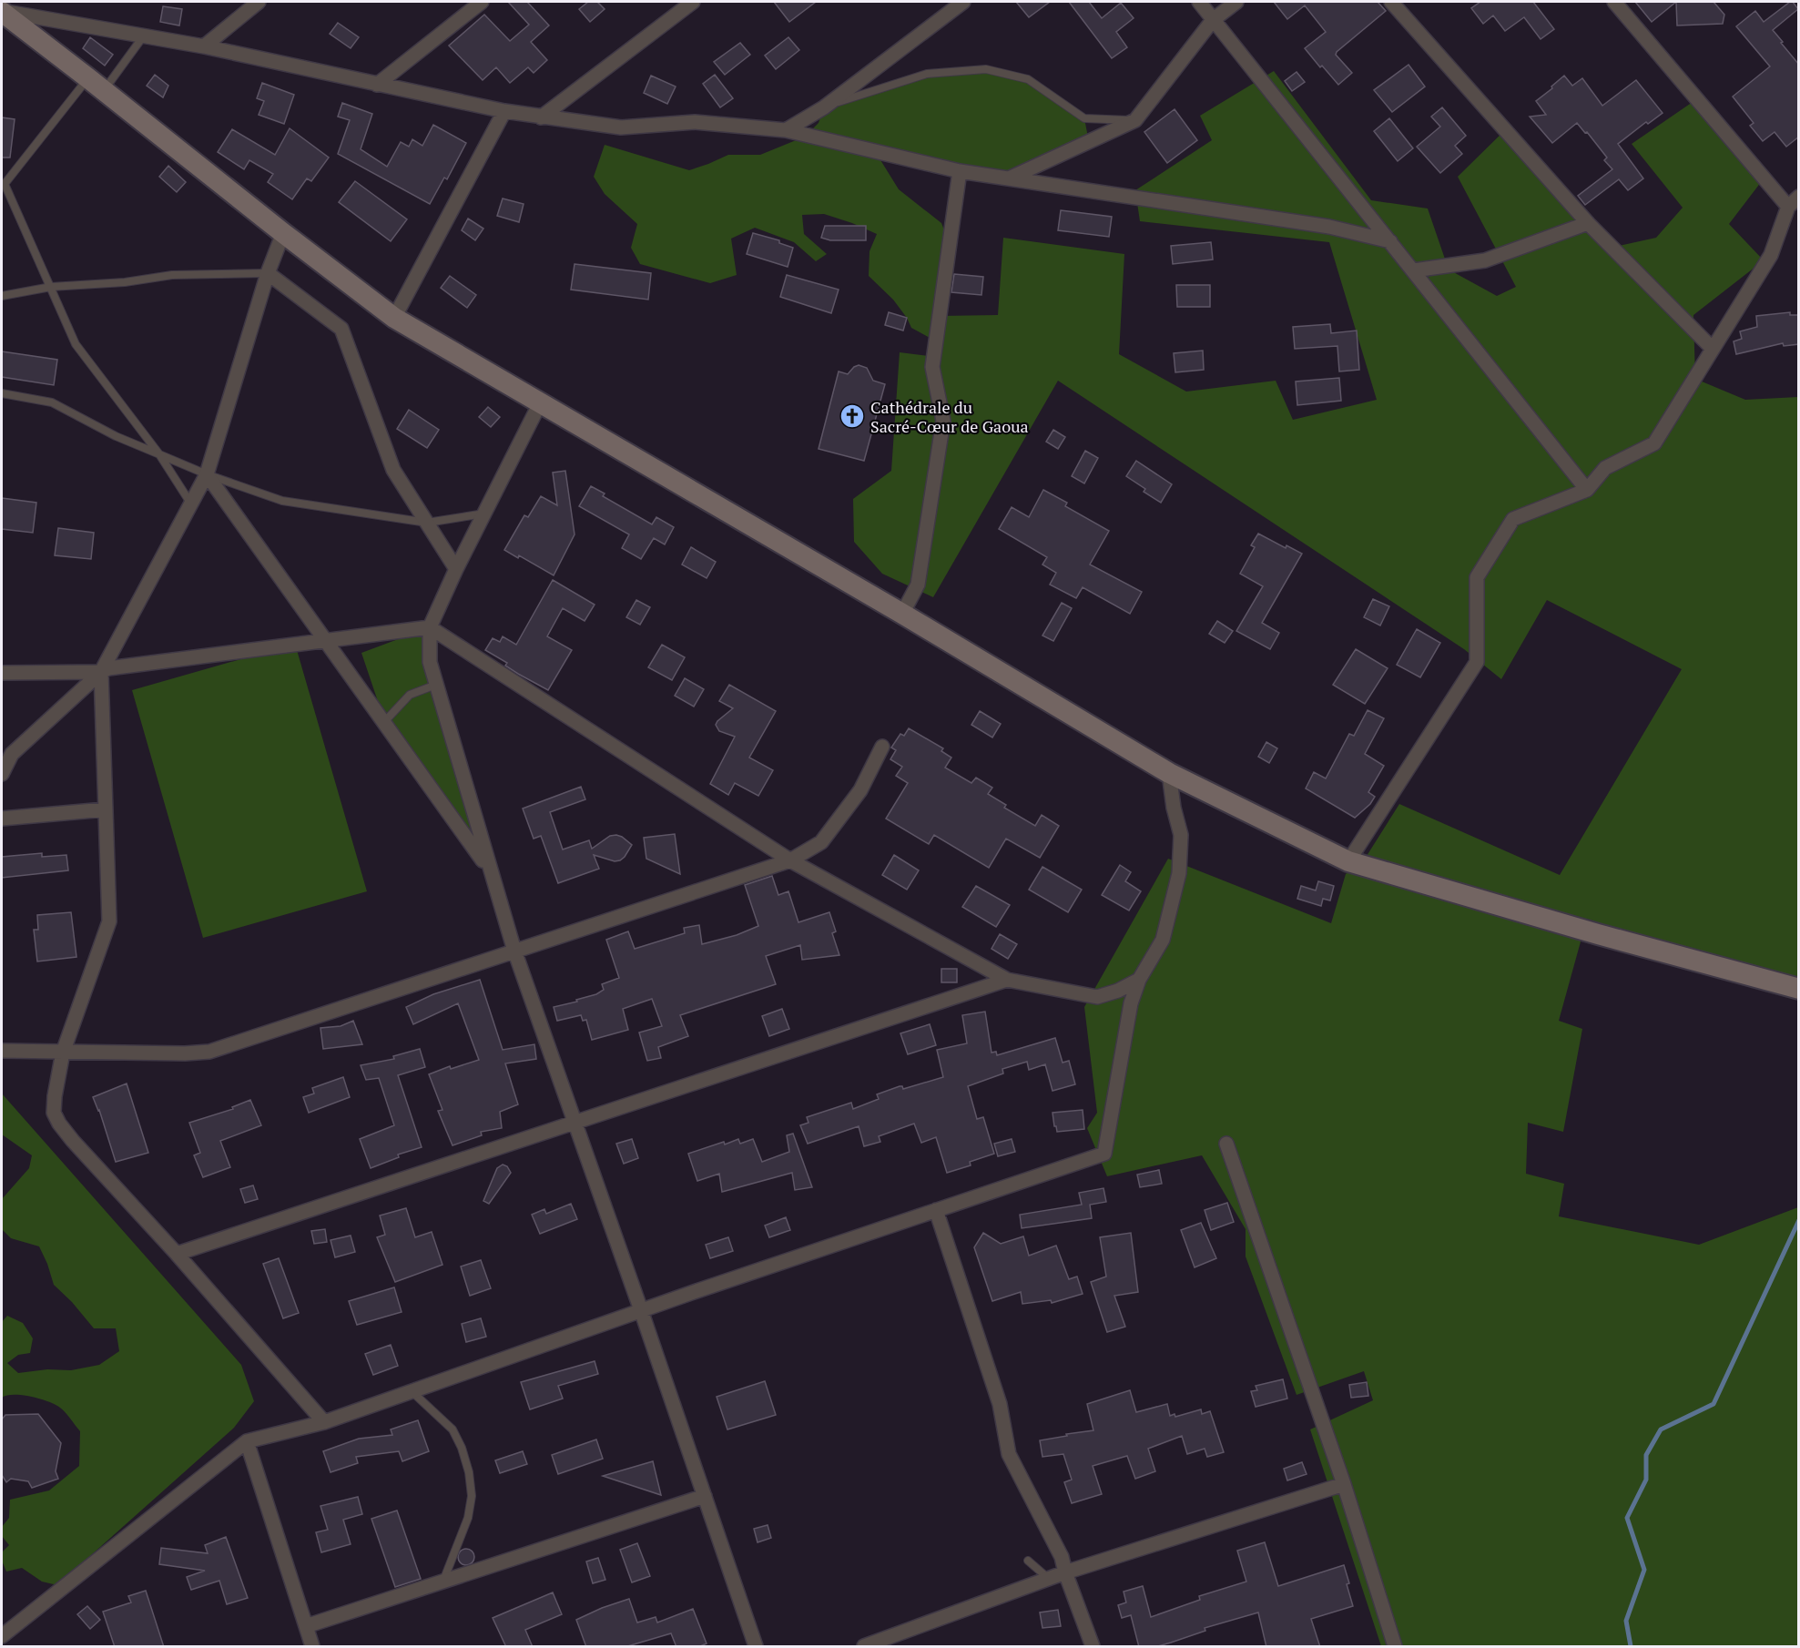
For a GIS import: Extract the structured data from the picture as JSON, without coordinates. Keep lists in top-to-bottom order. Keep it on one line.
{"places":{"church":["Cathédrale du Sacré-Cœur de Gaoua"]}}
